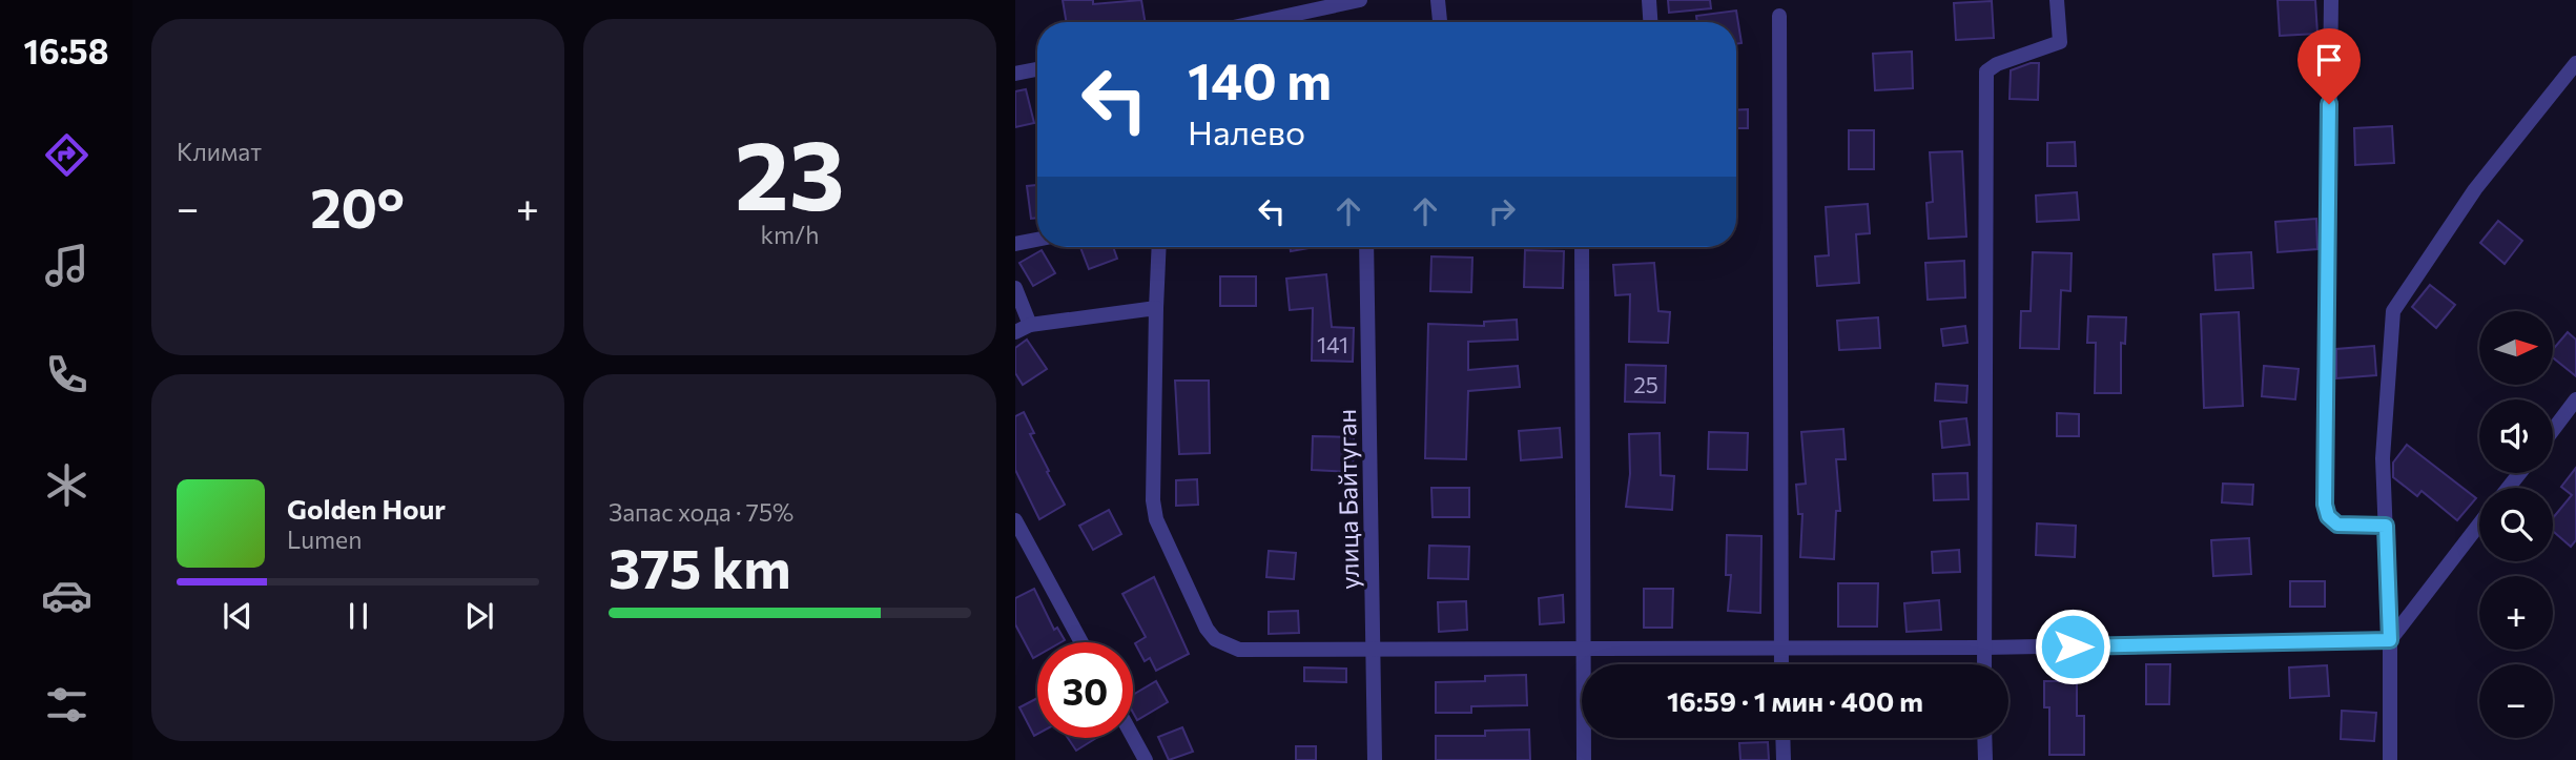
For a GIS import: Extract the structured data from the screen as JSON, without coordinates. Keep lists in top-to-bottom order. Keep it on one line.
{"streets":{"street":["улица Байтуган"]},"house_numbers":["141","25"],"north":"right","page":{"tabs":"16:58","tile":["Климат",["23","km/h"],["Запас хода · 75%","375 km"]],"turn":["140 m","Налево"],"heat":["−","20°","+"],"map_buttons":["+","−"],"song":["Golden Hour","Lumen"],"limit":"30","trip":"16:59 · 1 мин · 400 m"}}
